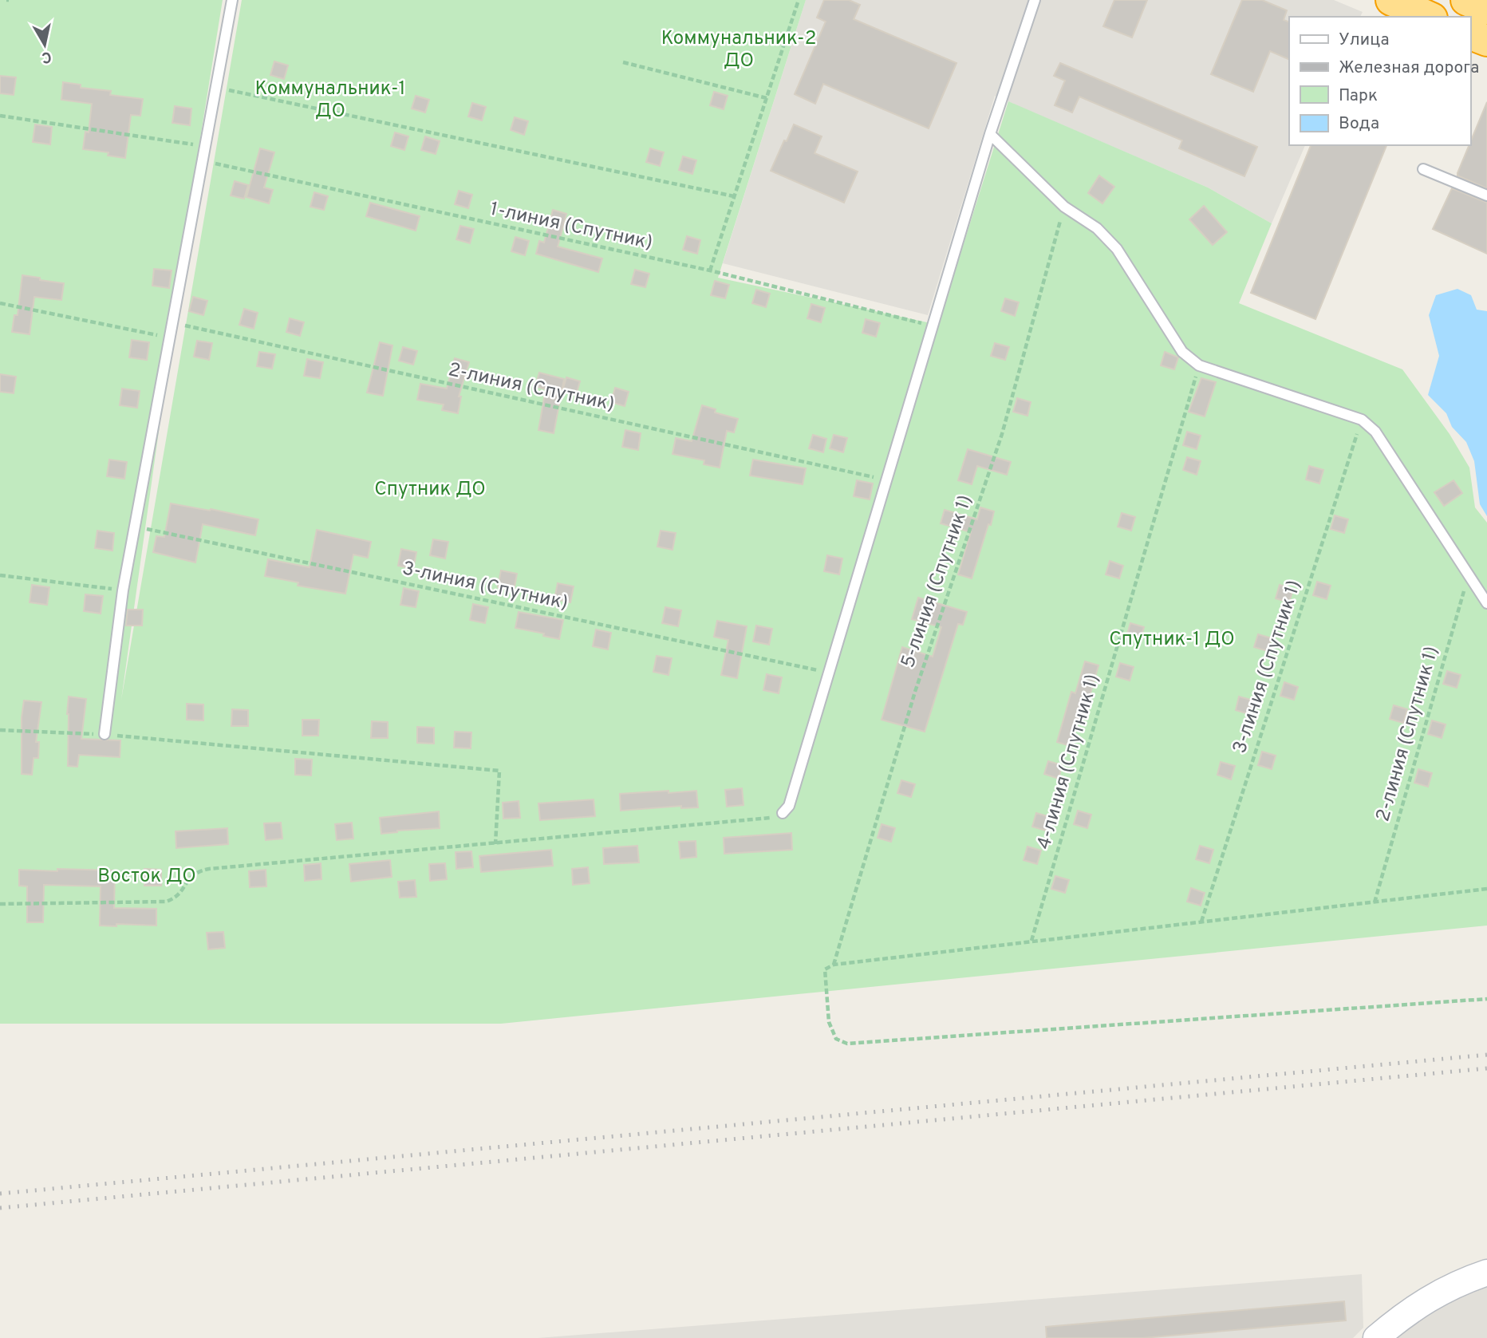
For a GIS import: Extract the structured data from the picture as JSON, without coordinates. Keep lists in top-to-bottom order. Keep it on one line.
{"streets":{"path":["1-линия (Спутник)","2-линия (Спутник)","5-линия (Спутник 1)","3-линия (Спутник)","3-линия (Спутник 1)","2-линия (Спутник 1)","4-линия (Спутник 1)"]},"parks":["Коммунальник-2 ДО","Коммунальник-1 ДО","Спутник ДО","Спутник-1 ДО","Восток ДО"],"legend":["Улица","Железная дорога","Парк","Вода"],"north":"bottom"}
